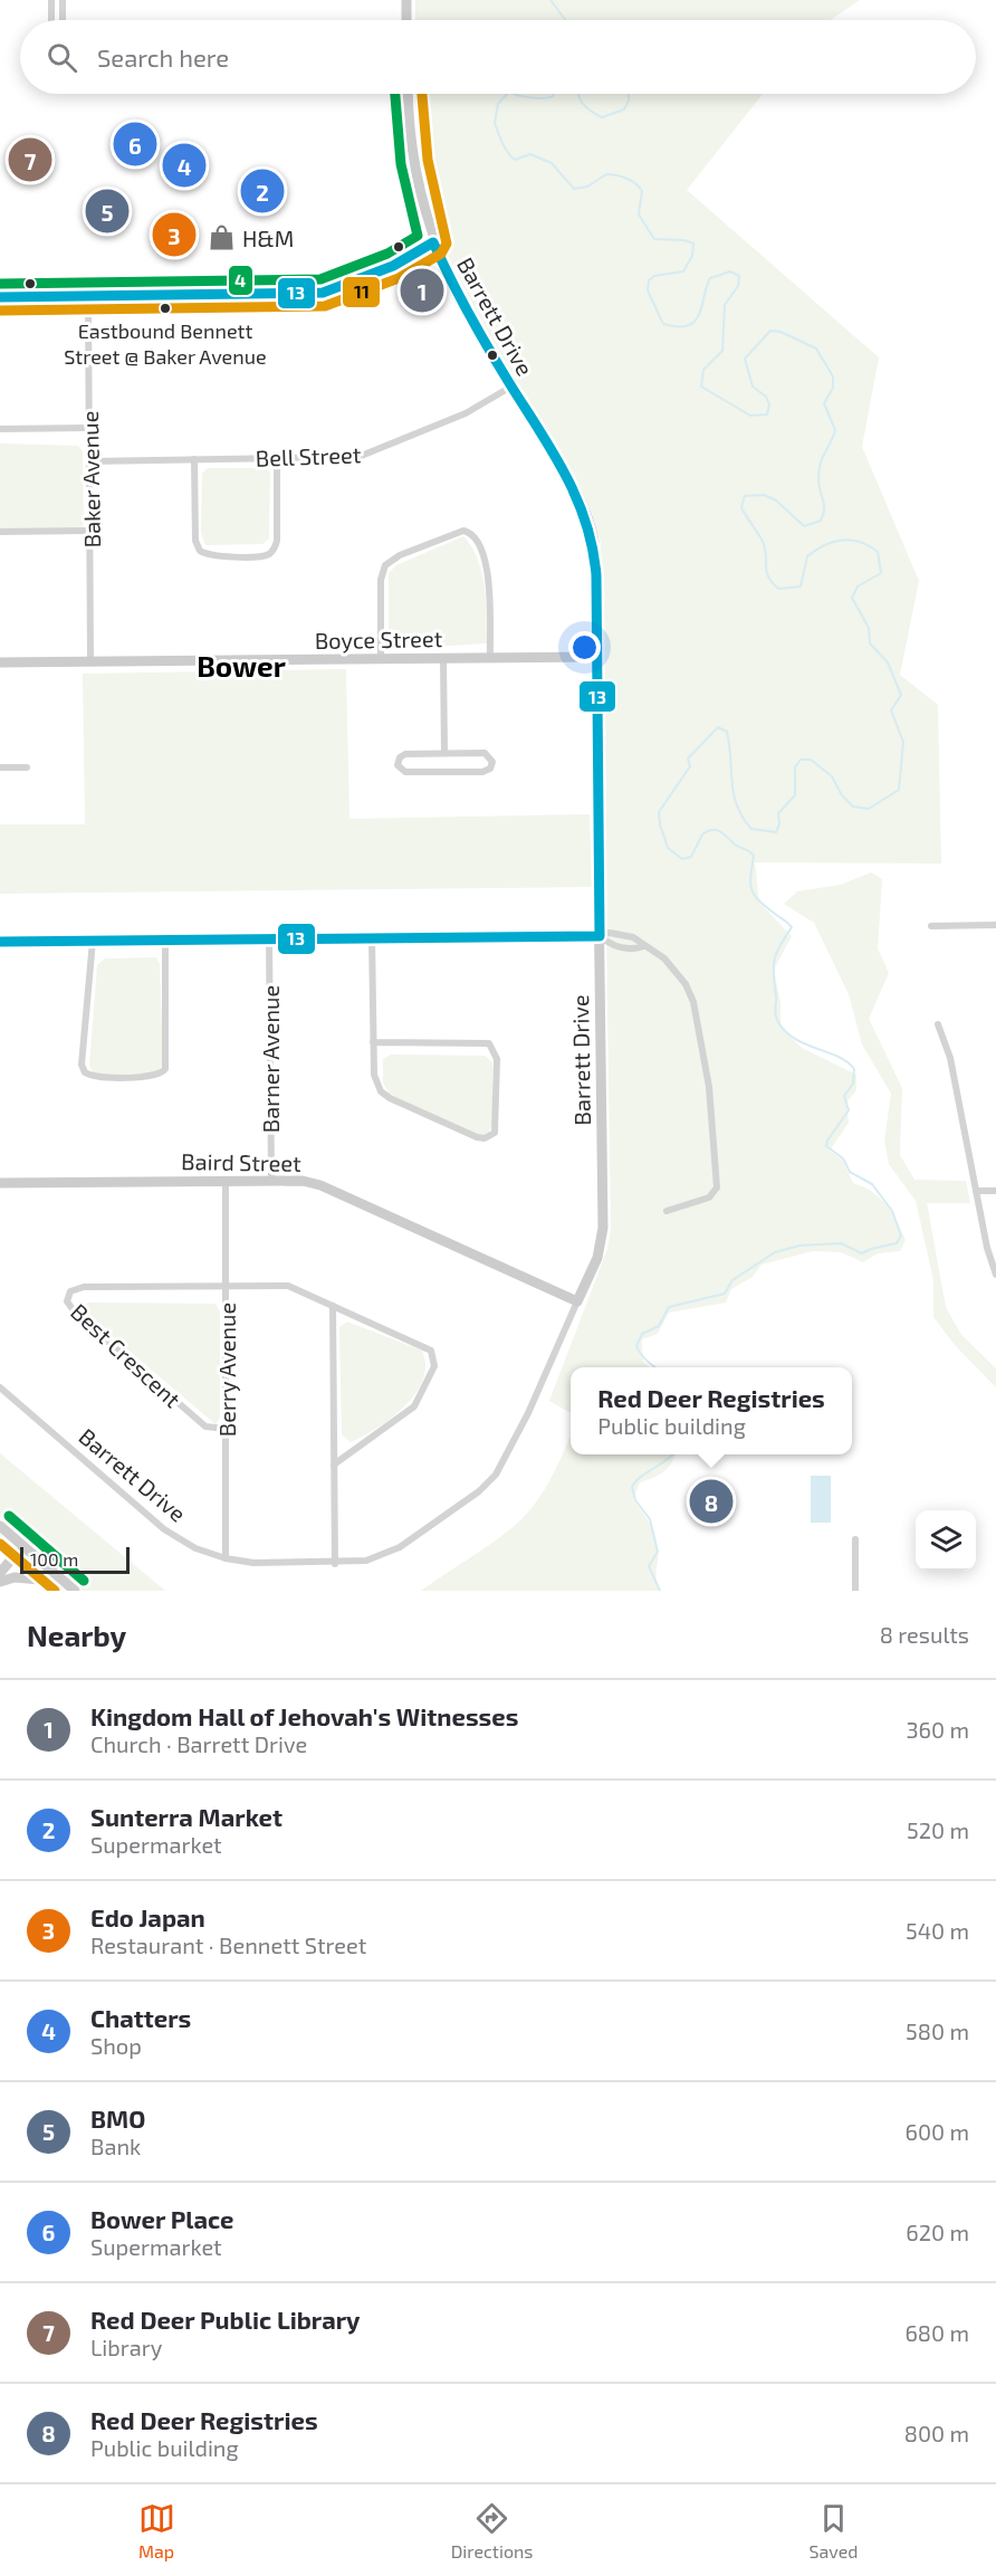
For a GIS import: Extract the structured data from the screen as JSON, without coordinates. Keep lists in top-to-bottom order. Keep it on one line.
{"streets":{"street":["Barrett Drive","Bell Street","Baker Avenue","Boyce Street","Barner Avenue","Baird Street","Best Crescent","Berry Avenue"]},"crossings":[["Barrett Drive","Bell Street"],["Barrett Drive","Boyce Street"],["Barrett Drive","Baird Street"],["Barrett Drive","Berry Avenue"],["Bell Street","Baker Avenue"],["Baker Avenue","Boyce Street"],["Barner Avenue","Baird Street"],["Baird Street","Berry Avenue"],["Best Crescent","Berry Avenue"]],"districts":["Bower"],"places":{"shop":["H&M"],"other":["Eastbound Bennett Street @ Baker Avenue"]},"lines":["transit line 11","transit line 4","transit line 13"],"scale_bar":"100 m","page":{"search":"Search here","pins":["6","7","4","2","5","3","1","8"],"popup":["Red Deer Registries","Public building"],"scale":"100 m","heading":["Nearby","8 results"],"list":[{"mark":"1","name":"Kingdom Hall of Jehovah's Witnesses","note":"Church · Barrett Drive","value":"360 m"},{"mark":"2","name":"Sunterra Market","note":"Supermarket","value":"520 m"},{"mark":"3","name":"Edo Japan","note":"Restaurant · Bennett Street","value":"540 m"},{"mark":"4","name":"Chatters","note":"Shop","value":"580 m"},{"mark":"5","name":"BMO","note":"Bank","value":"600 m"},{"mark":"6","name":"Bower Place","note":"Supermarket","value":"620 m"},{"mark":"7","name":"Red Deer Public Library","note":"Library","value":"680 m"},{"mark":"8","name":"Red Deer Registries","note":"Public building","value":"800 m"}],"nav":["Map","Directions","Saved"]}}
